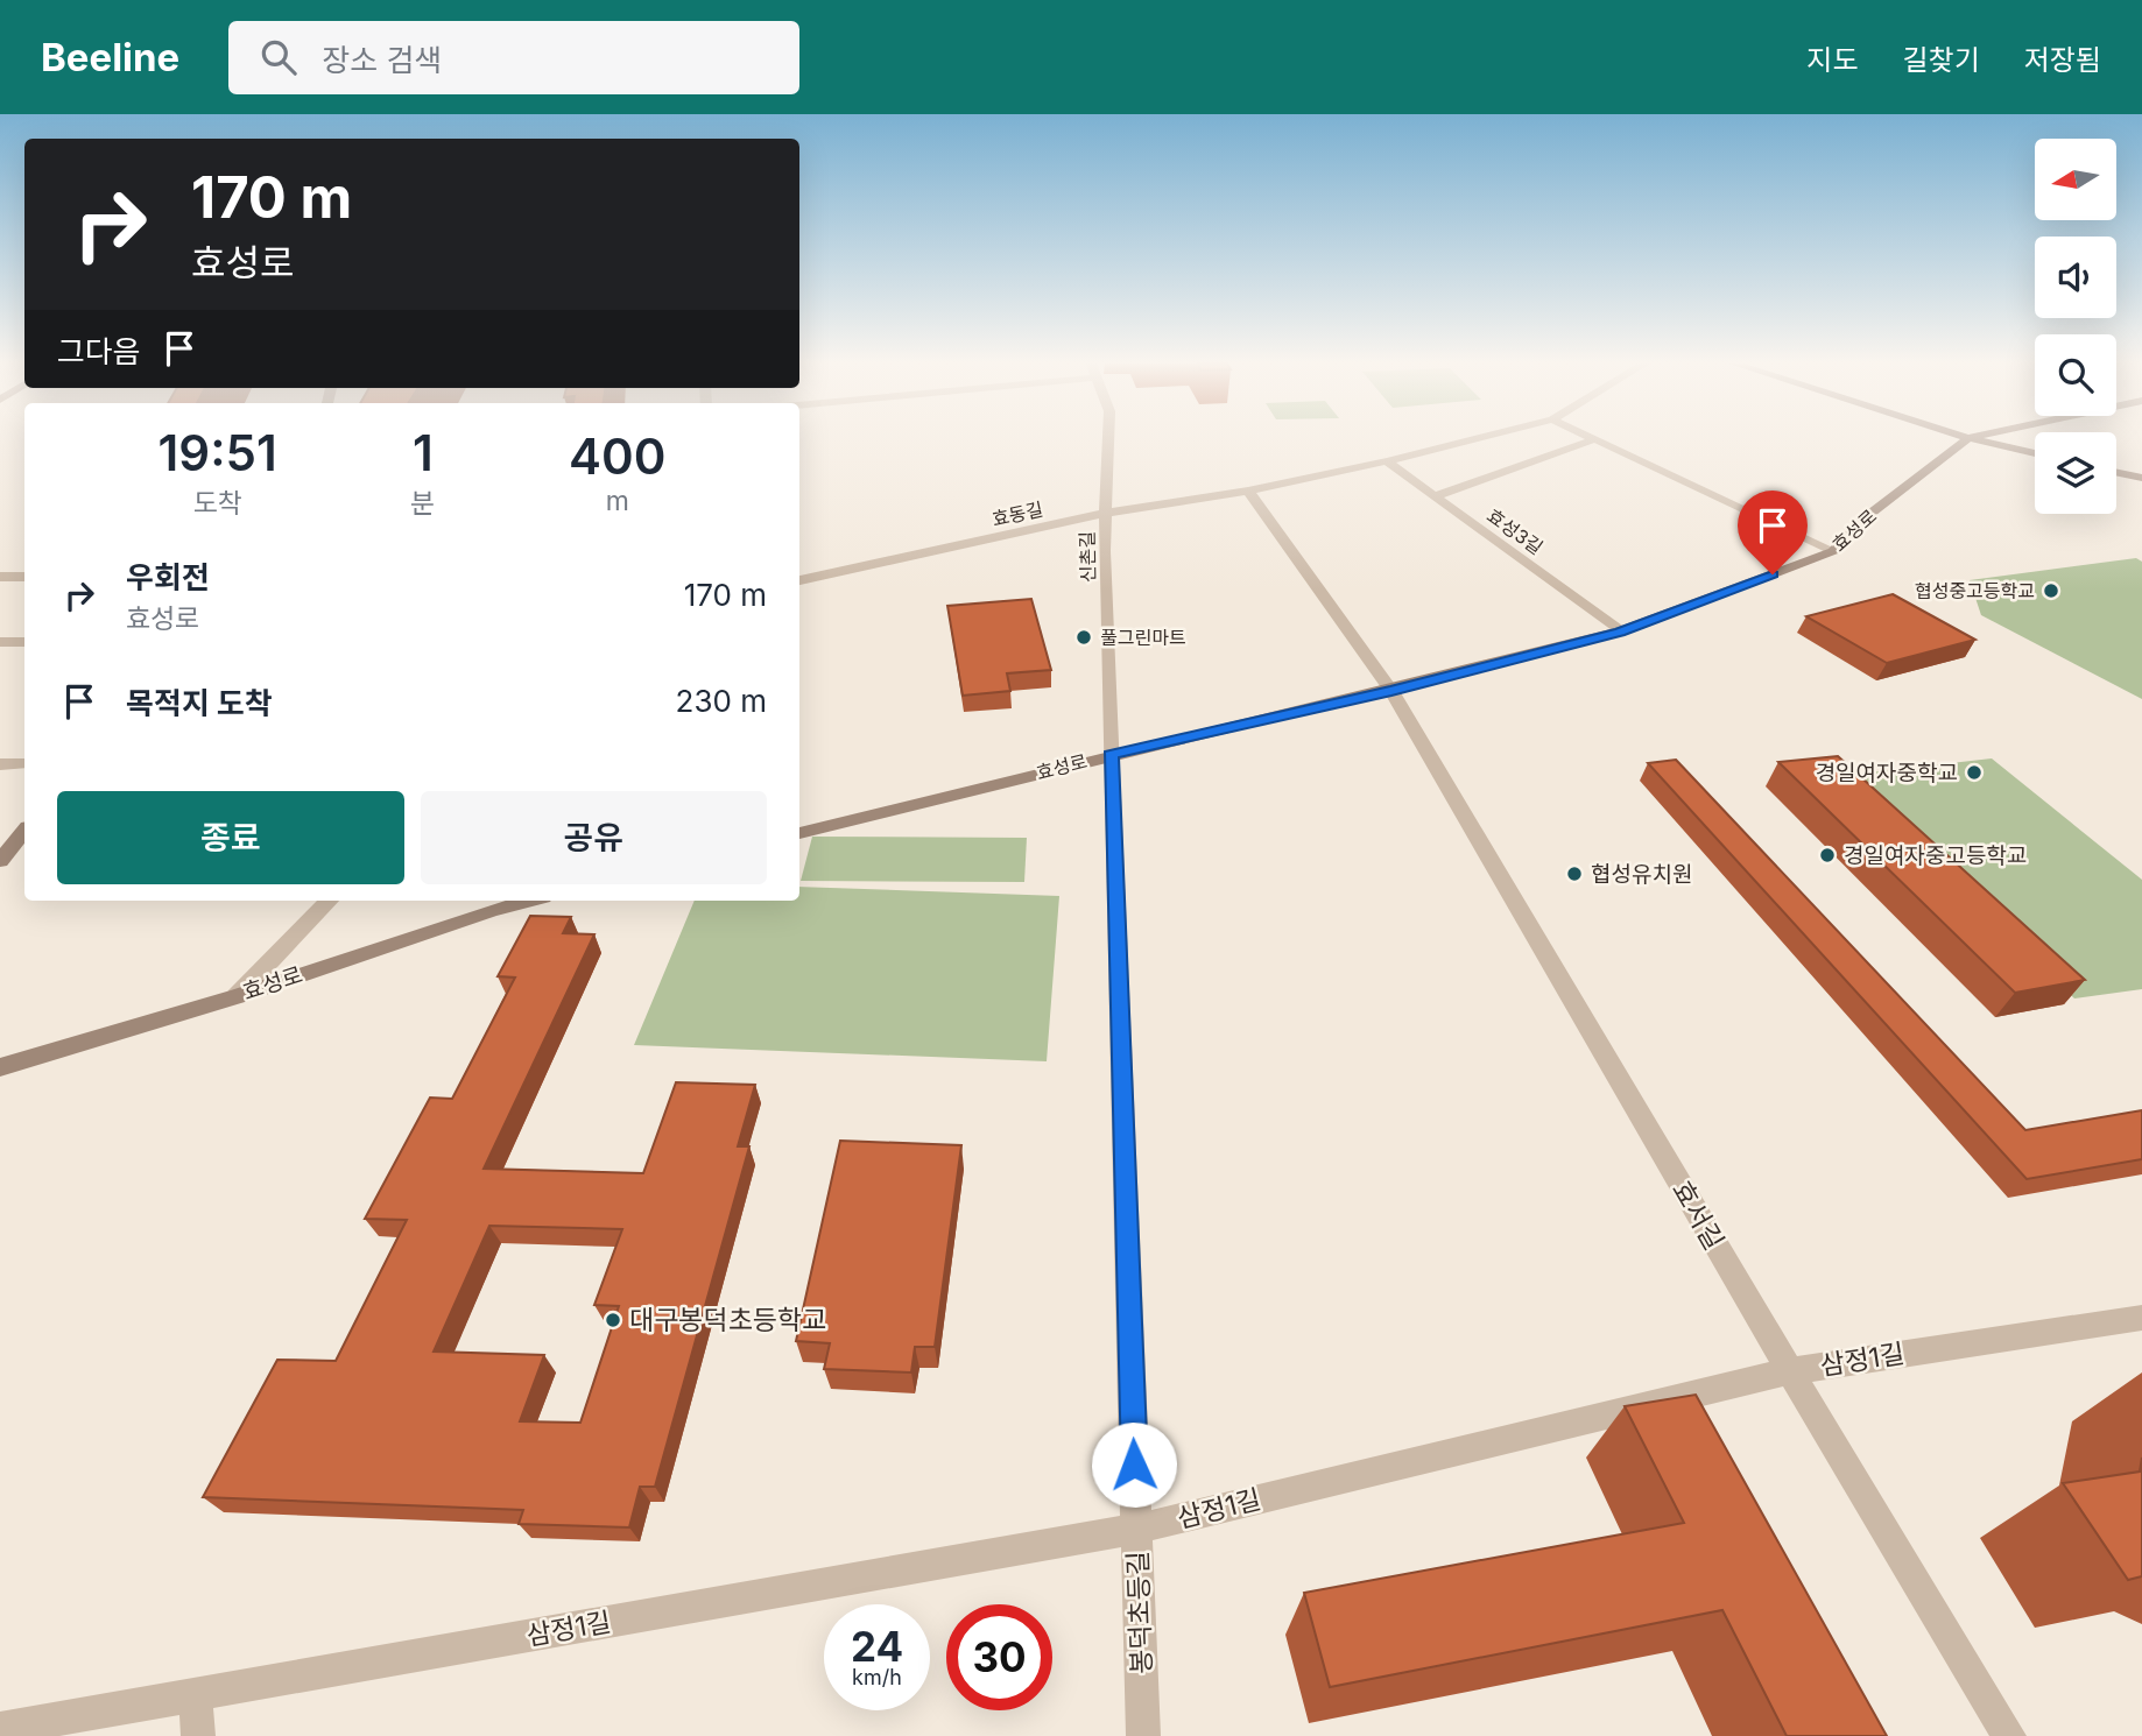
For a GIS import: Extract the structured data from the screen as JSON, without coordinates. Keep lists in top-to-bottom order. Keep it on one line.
{"streets":{"main road":["효성로"],"street":["효동길","효성3길","신촌길","효서길","삼정1길","봉덕초등길"]},"crossings":[["효동길","효성3길"],["효동길","신촌길"],["효성로","효성3길"],["효성로","신촌길"],["효성로","효서길"],["효성로","봉덕초등길"],["신촌길","봉덕초등길"],["효서길","삼정1길"],["삼정1길","봉덕초등길"]],"places":["협성중고등학교","풀그린마트","경일여자중학교","경일여자중고등학교","협성유치원","대구봉덕초등학교"],"north":"left","page":{"header":"Beeline","search":"장소 검색","nav":["지도","길찾기","저장됨"],"turn":["170 m","효성로"],"then":"그다음","eta":["19:51","도착","1","분","400","m"],"list":[{"name":"우회전","note":"효성로","value":"170 m"},{"name":"목적지 도착","value":"230 m"}],"buttons":["종료","공유"],"speed":"24 km/h","limit":"30"}}
